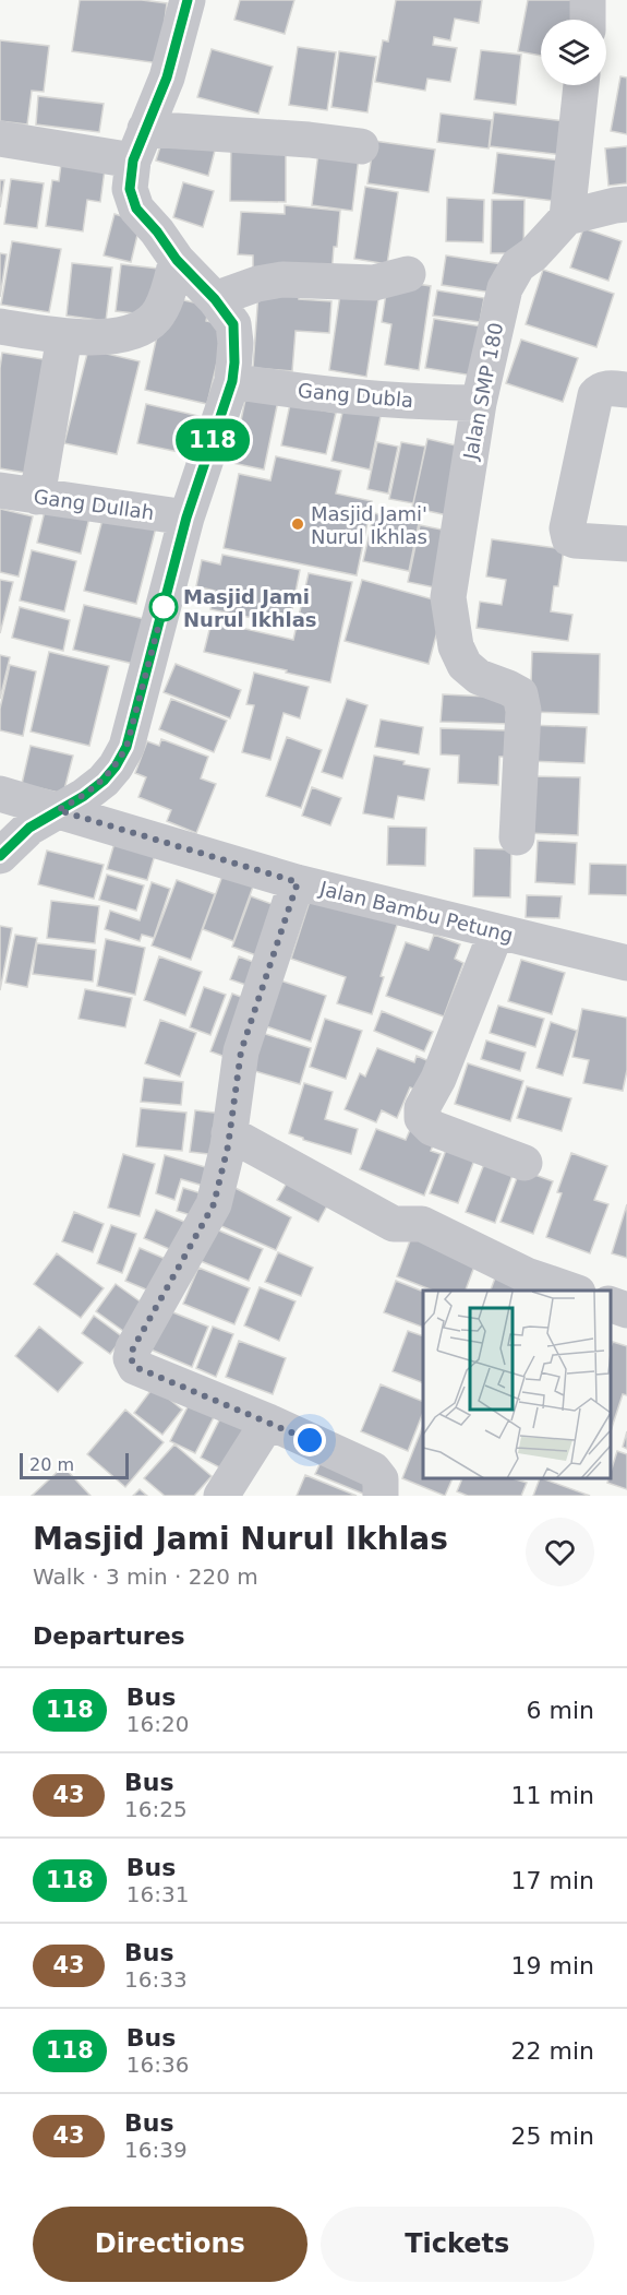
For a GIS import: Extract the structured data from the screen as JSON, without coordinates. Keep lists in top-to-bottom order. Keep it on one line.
{"streets":{"street":["Jalan SMP 180","Gang Dubla","Gang Dullah","Jalan Bambu Petung"]},"crossings":[["Jalan SMP 180","Gang Dubla"]],"places":["Masjid Jami' Nurul Ikhlas","Masjid Jami Nurul Ikhlas"],"lines":["bus line 118"],"scale_bar":"20 m","page":{"on_map":"118","scale":"20 m","heading":[["Masjid Jami Nurul Ikhlas","Walk · 3 min · 220 m"],"Departures"],"list":[{"mark":"118","name":"Bus","note":"16:20","value":"6 min"},{"mark":"43","name":"Bus","note":"16:25","value":"11 min"},{"mark":"118","name":"Bus","note":"16:31","value":"17 min"},{"mark":"43","name":"Bus","note":"16:33","value":"19 min"},{"mark":"118","name":"Bus","note":"16:36","value":"22 min"},{"mark":"43","name":"Bus","note":"16:39","value":"25 min"}],"buttons":["Directions","Tickets"]}}
